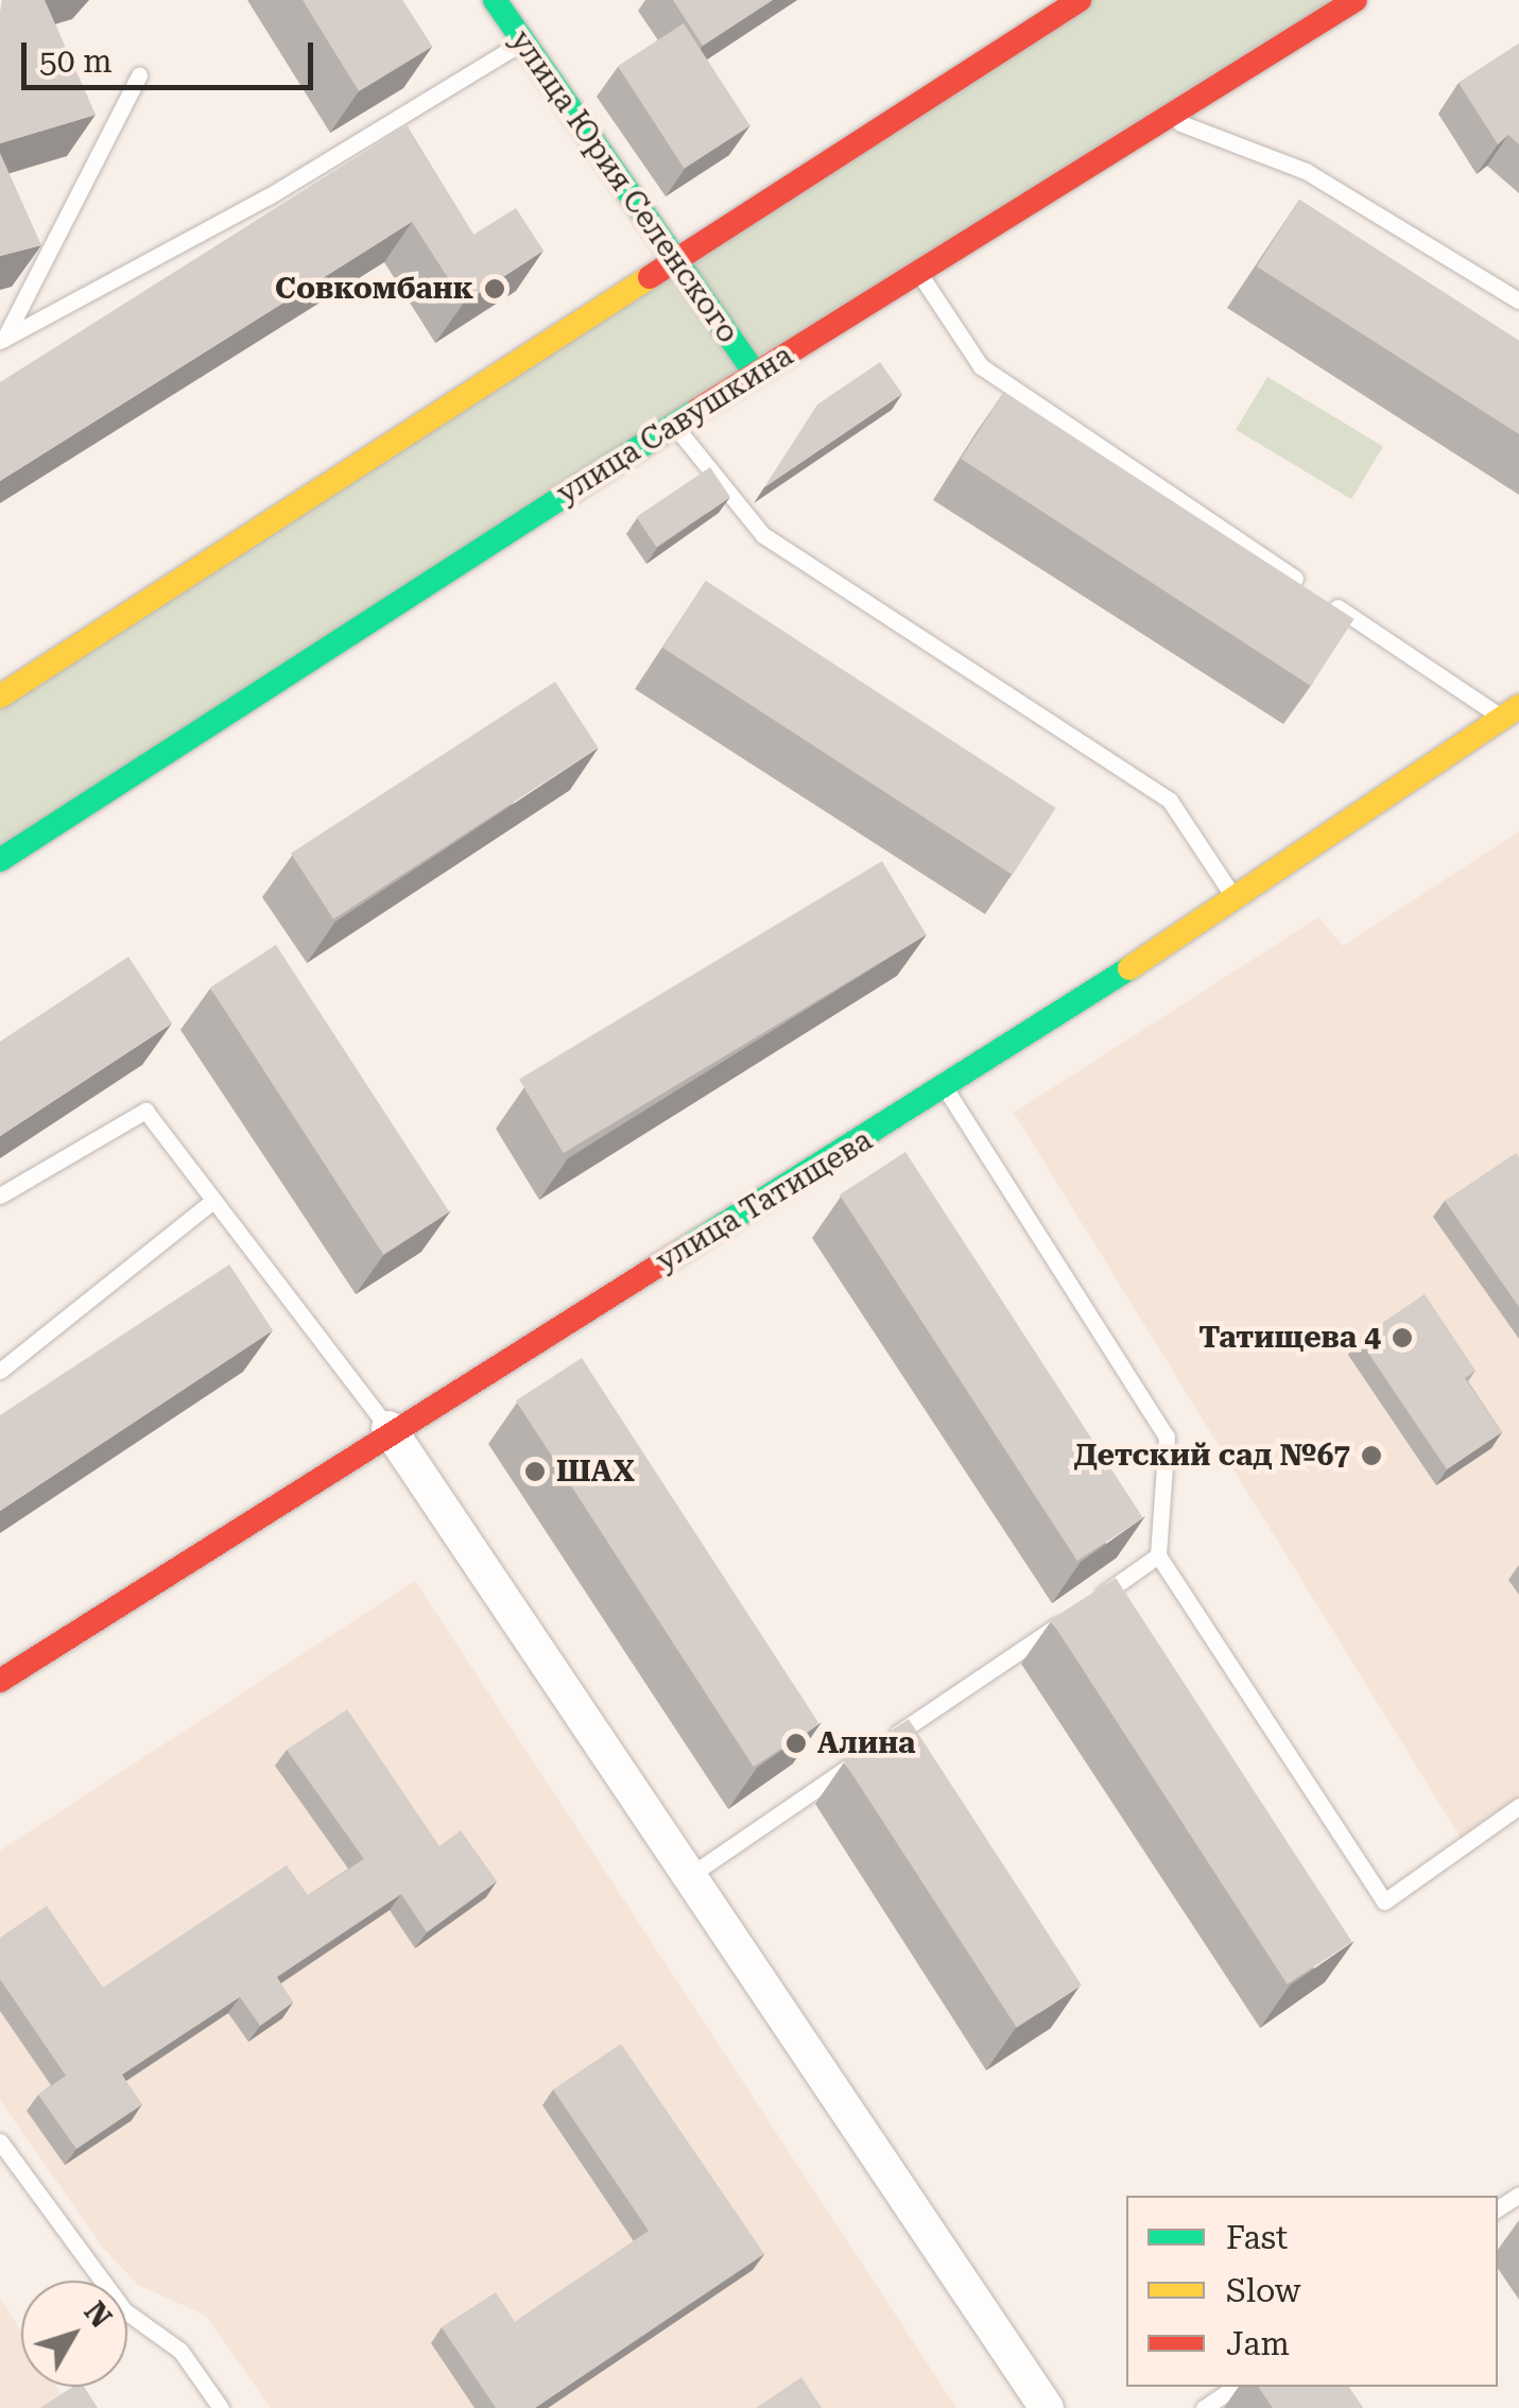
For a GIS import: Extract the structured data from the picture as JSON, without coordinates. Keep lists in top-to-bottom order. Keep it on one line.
{"streets":{"main road":["улица Юрия Селенского","улица Савушкина","улица Татищева"]},"crossings":[["улица Юрия Селенского","улица Савушкина"]],"places":["Совкомбанк","Татищева 4","Детский сад №67","ШАХ","Алина"],"legend":["Fast","Slow","Jam"],"scale_bar":"50 m","north":"top right"}
